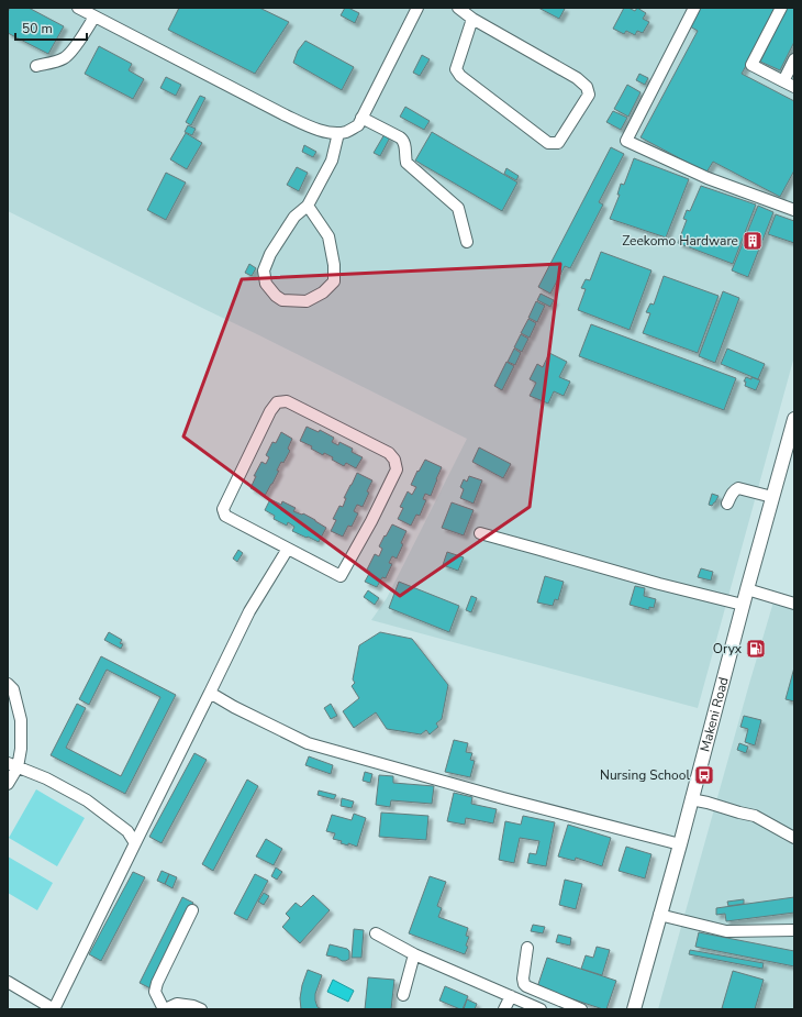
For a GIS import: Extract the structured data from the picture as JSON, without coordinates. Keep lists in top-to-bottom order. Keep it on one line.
{"streets":{"main road":["Makeni Road"]},"places":{"building":["Zeekomo Hardware"],"fuel station":["Oryx"],"bus stop":["Nursing School"]},"scale_bar":"50 m"}
